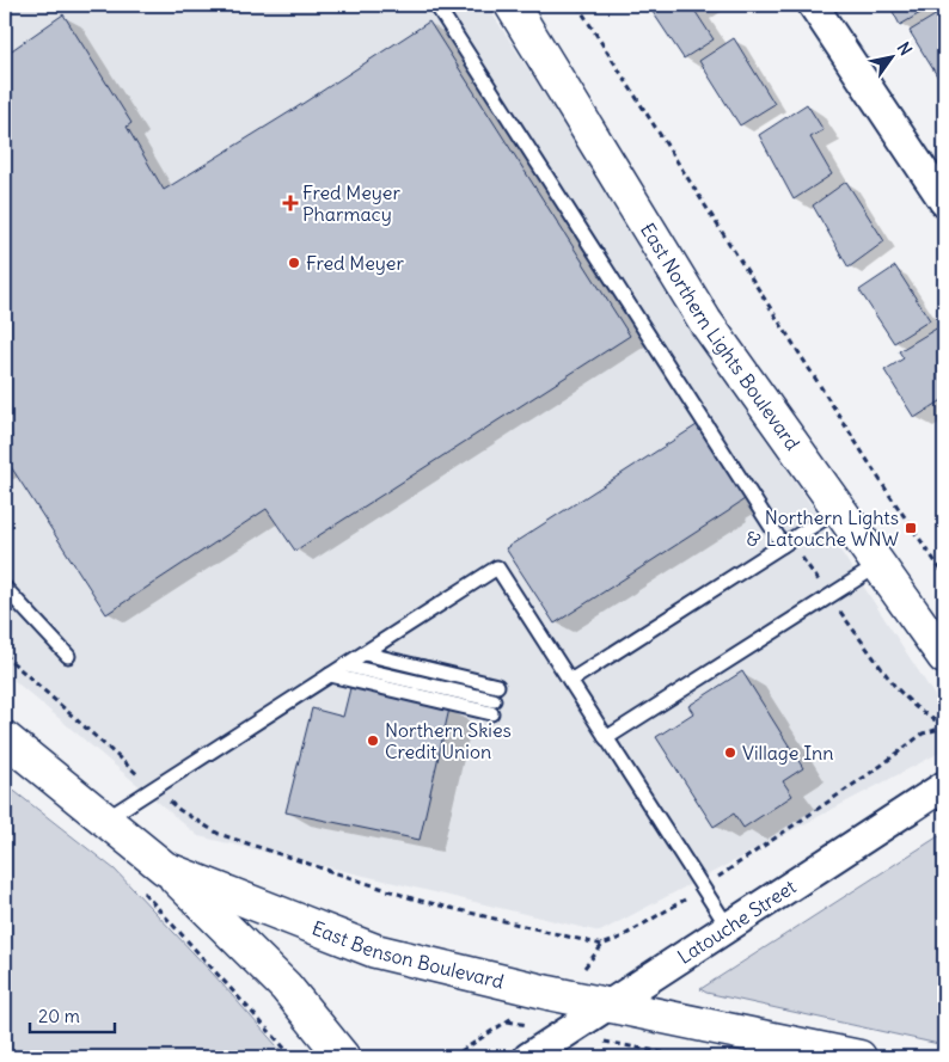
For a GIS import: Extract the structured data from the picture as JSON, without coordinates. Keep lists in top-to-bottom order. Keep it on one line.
{"streets":{"main road":["East Northern Lights Boulevard","East Benson Boulevard"],"street":["Latouche Street"]},"crossings":[["Latouche Street","East Benson Boulevard"]],"places":{"health":["Fred Meyer Pharmacy"],"other":["Fred Meyer","Northern Skies Credit Union","Village Inn"],"transit":["Northern Lights & Latouche WNW"]},"scale_bar":"20 m","north":"top right"}
